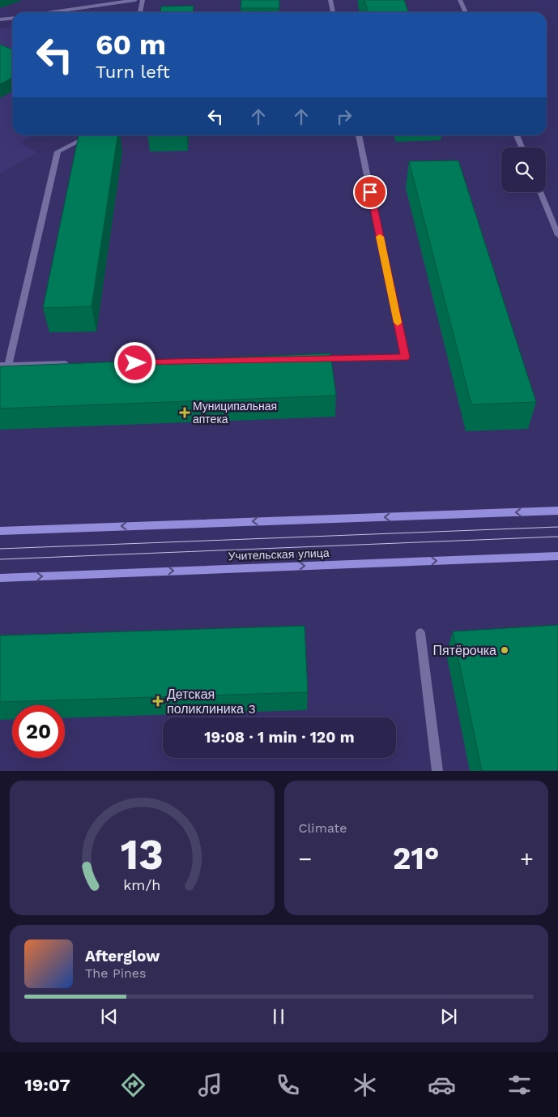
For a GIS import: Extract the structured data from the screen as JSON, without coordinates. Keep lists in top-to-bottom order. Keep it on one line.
{"streets":{"main road":["Учительская улица"]},"places":{"health":["Муниципальная аптека","Детская поликлиника 3"],"other":["Пятёрочка"]},"page":{"turn":["60 m","Turn left"],"limit":"20","trip":"19:08 · 1 min · 120 m","tile":"Climate","heat":["−","21°","+"],"song":["Afterglow","The Pines"],"tabs":"19:07","gauge":["13","km/h"]}}
